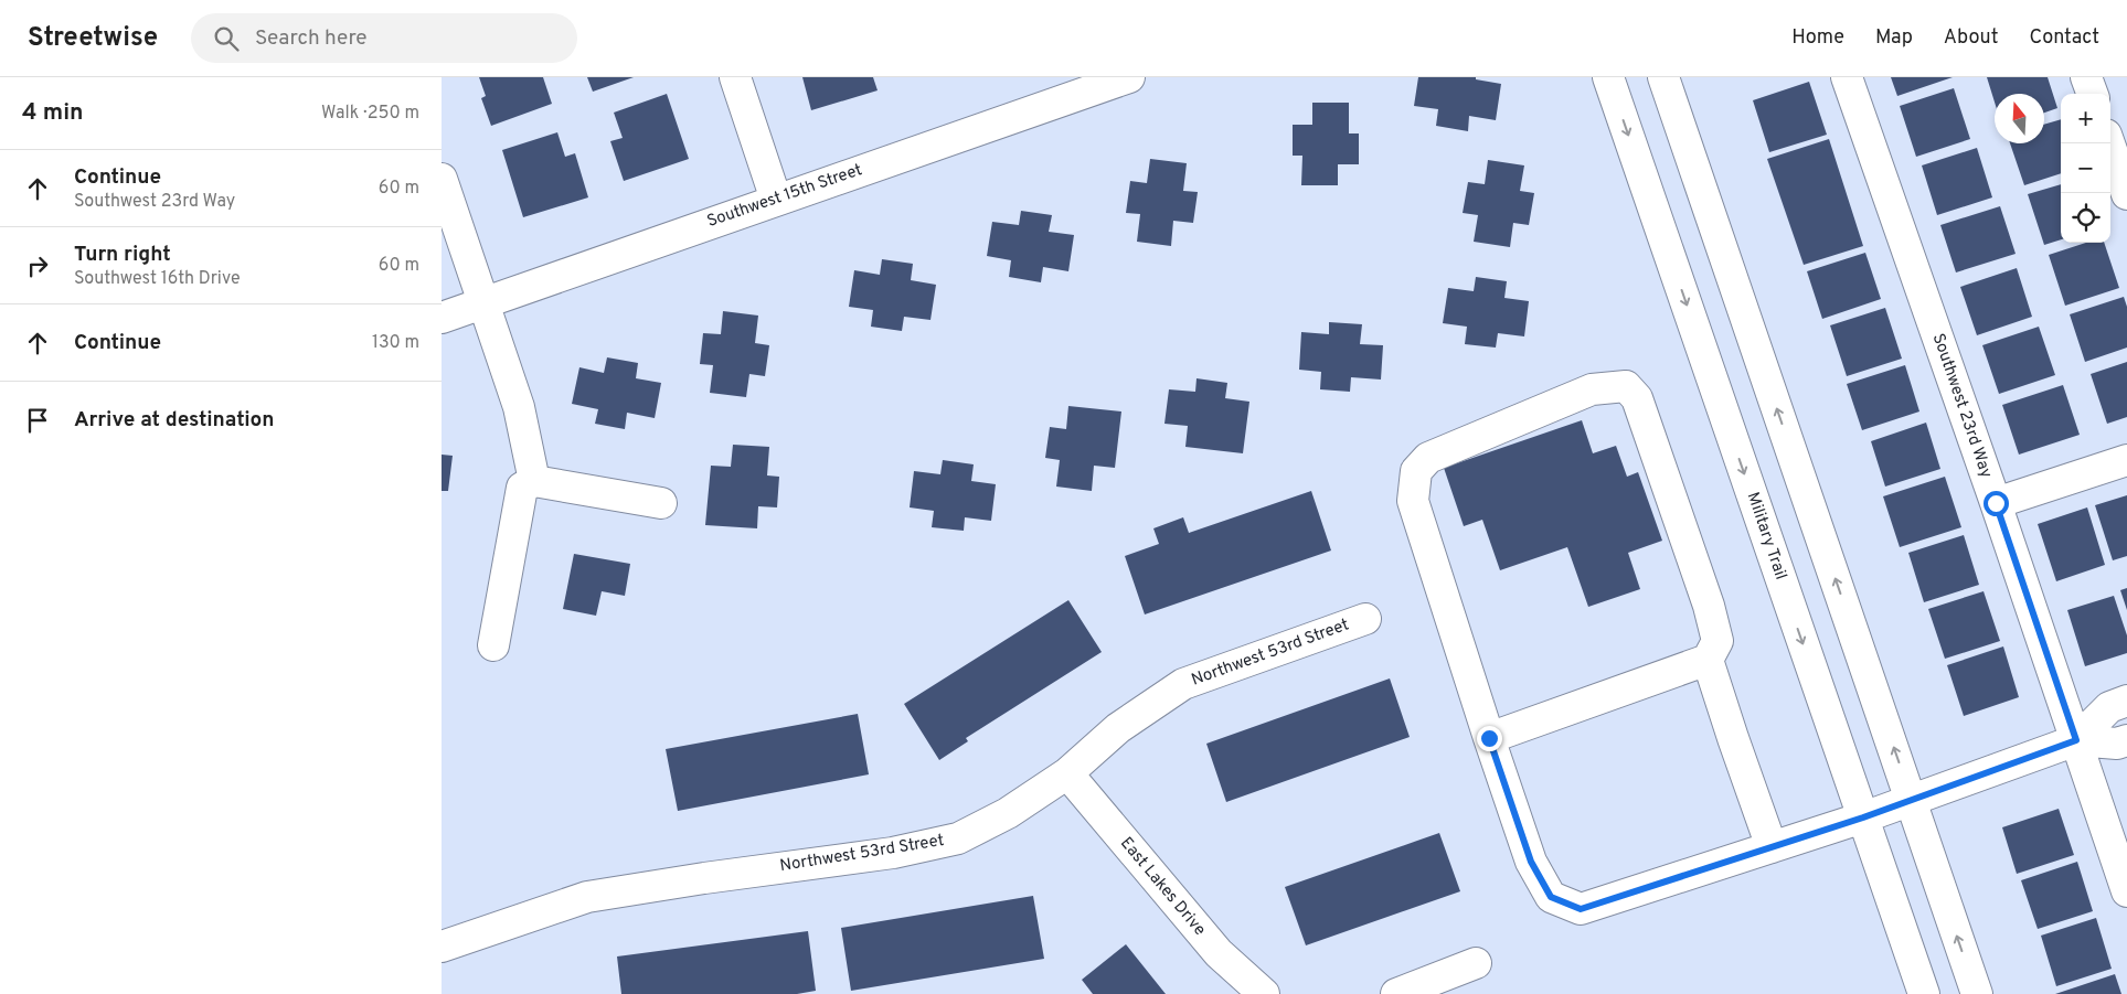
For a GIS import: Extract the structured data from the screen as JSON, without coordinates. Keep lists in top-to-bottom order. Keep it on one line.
{"streets":{"street":["Southwest 15th Street","Southwest 23rd Way","Military Trail","Northwest 53rd Street","East Lakes Drive"]},"crossings":[["Northwest 53rd Street","East Lakes Drive"]],"north":"top","page":{"header":"Streetwise","search":"Search here","nav":["Home","Map","About","Contact"],"heading":["4 min","Walk · 250 m"],"map_buttons":["+","−"],"list":[["Continue","Southwest 23rd Way","60 m"],["Turn right","Southwest 16th Drive","60 m"],["Continue","130 m"],"Arrive at destination"]}}
